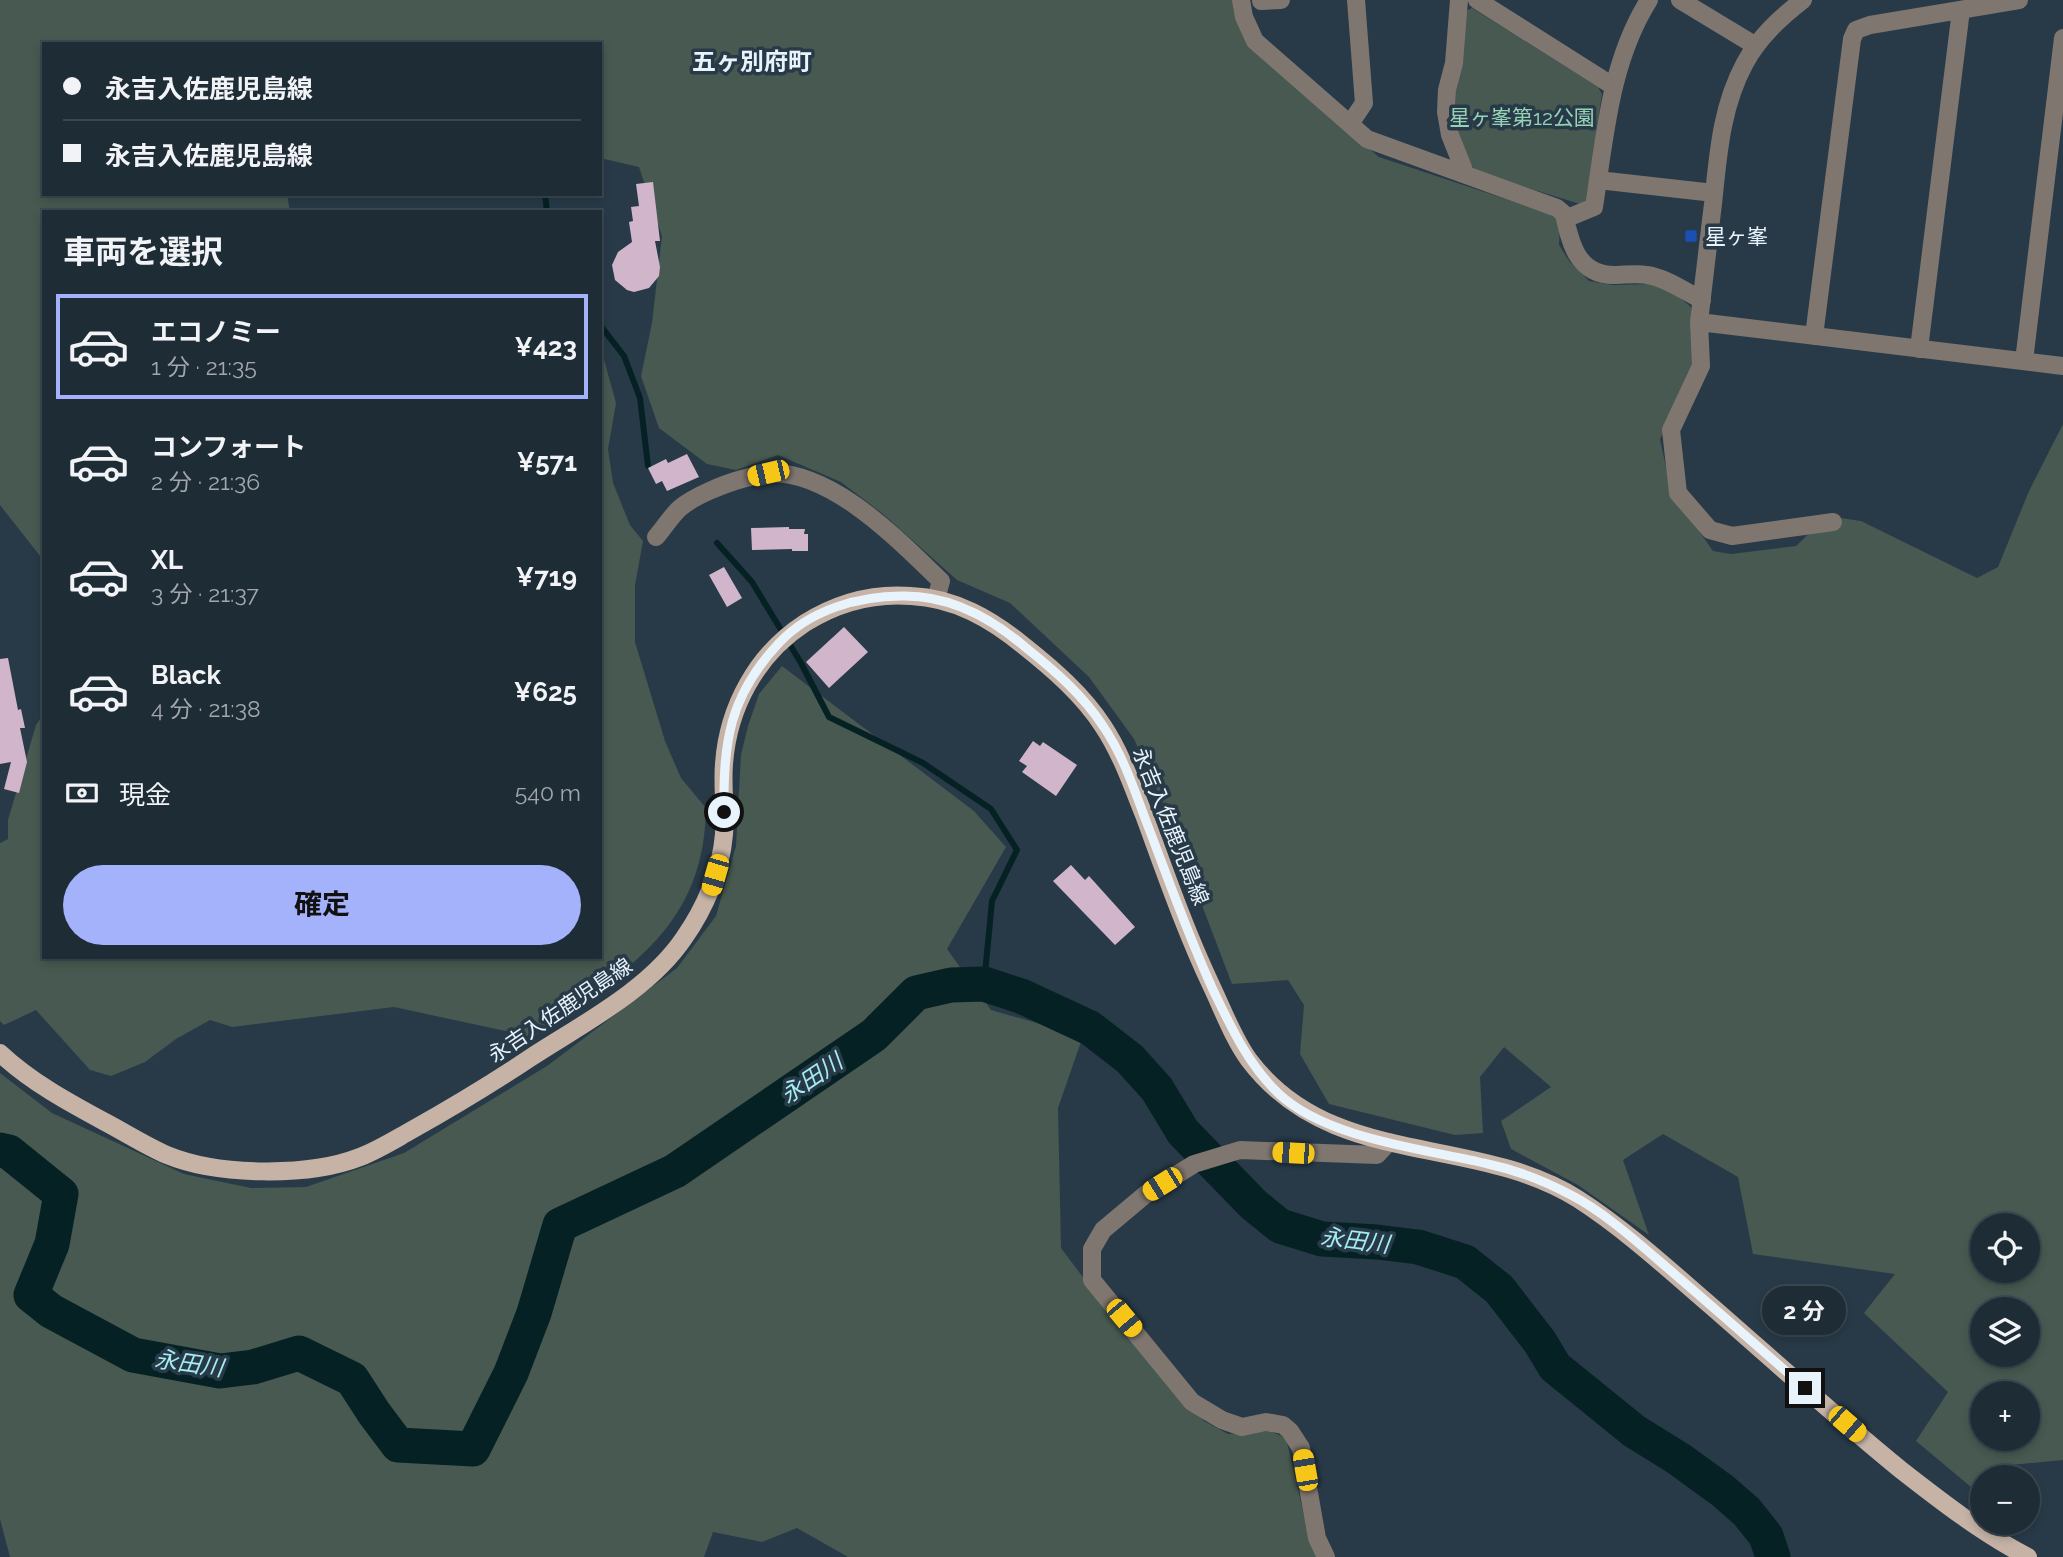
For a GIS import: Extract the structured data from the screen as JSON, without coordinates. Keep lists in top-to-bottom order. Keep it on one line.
{"streets":{"main road":["永吉入佐鹿児島線"]},"districts":["五ヶ別府町"],"water":["永田川"],"parks":["星ヶ峯第12公園"],"places":{"transit":["星ヶ峯"]},"page":{"banner":["永吉入佐鹿児島線","永吉入佐鹿児島線"],"heading":"車両を選択","list":[{"name":"エコノミー","note":"1 分 · 21:35","value":"¥423"},{"name":"コンフォート","note":"2 分 · 21:36","value":"¥571"},{"name":"XL","note":"3 分 · 21:37","value":"¥719"},{"name":"Black","note":"4 分 · 21:38","value":"¥625"}],"pay":["現金","540 m"],"buttons":"確定","map_buttons":["+","−"],"bubble":"2 分"}}
